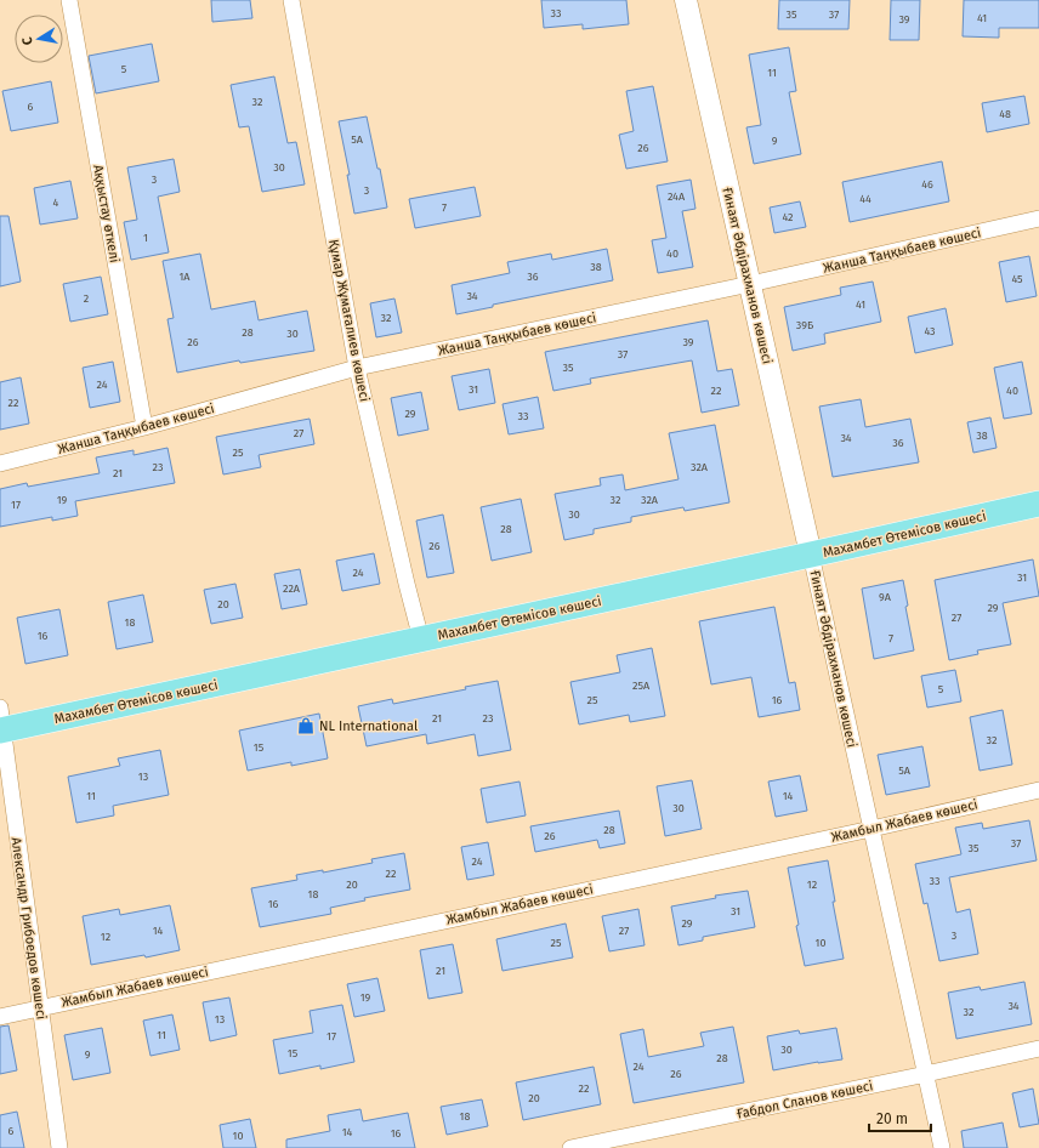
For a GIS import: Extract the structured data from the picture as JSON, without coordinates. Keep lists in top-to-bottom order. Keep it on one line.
{"streets":{"main road":["Махамбет Өтемісов көшесі"],"street":["Аққыстау өткелі","Жанша Таңқыбаев көшесі","Ғинаят Әбдірахманов көшесі","Құмар Жұмағалиев көшесі","Жамбыл Жабаев көшесі","Александр Грибоедов көшесі","Ғабдол Сланов көшесі"]},"crossings":[["Аққыстау өткелі","Жанша Таңқыбаев көшесі"],["Жанша Таңқыбаев көшесі","Ғинаят Әбдірахманов көшесі"],["Жанша Таңқыбаев көшесі","Құмар Жұмағалиев көшесі"],["Ғинаят Әбдірахманов көшесі","Махамбет Өтемісов көшесі"],["Ғинаят Әбдірахманов көшесі","Жамбыл Жабаев көшесі"],["Ғинаят Әбдірахманов көшесі","Ғабдол Сланов көшесі"],["Құмар Жұмағалиев көшесі","Махамбет Өтемісов көшесі"],["Махамбет Өтемісов көшесі","Александр Грибоедов көшесі"],["Жамбыл Жабаев көшесі","Александр Грибоедов көшесі"]],"places":{"shop":["NL International"]},"house_numbers":["33","35","37","41","39","5","11","32","6","48","5А","9","26","30","3","46","3","24А","44","4","7","42","1","40","38","1А","36","45","34","2","41","32","39Б","43","28","30","26","39","37","35","24","31","22","40","22","29","33","27","38","34","36","25","23","32А","21","19","32","32А","17","30","28","26","24","31","22А","9А","20","29","27","18","16","7","25А","5","25","16","21","23","32","15","5А","13","11","14","30","28","26","37","35","24","22","33","20","12","18","16","31","29","14","27","3","12","25","10","21","19","34","32","13","11","17","30","15","9","28","24","26","22","20","18","6","14","16","10"],"scale_bar":"20 m","north":"left"}
